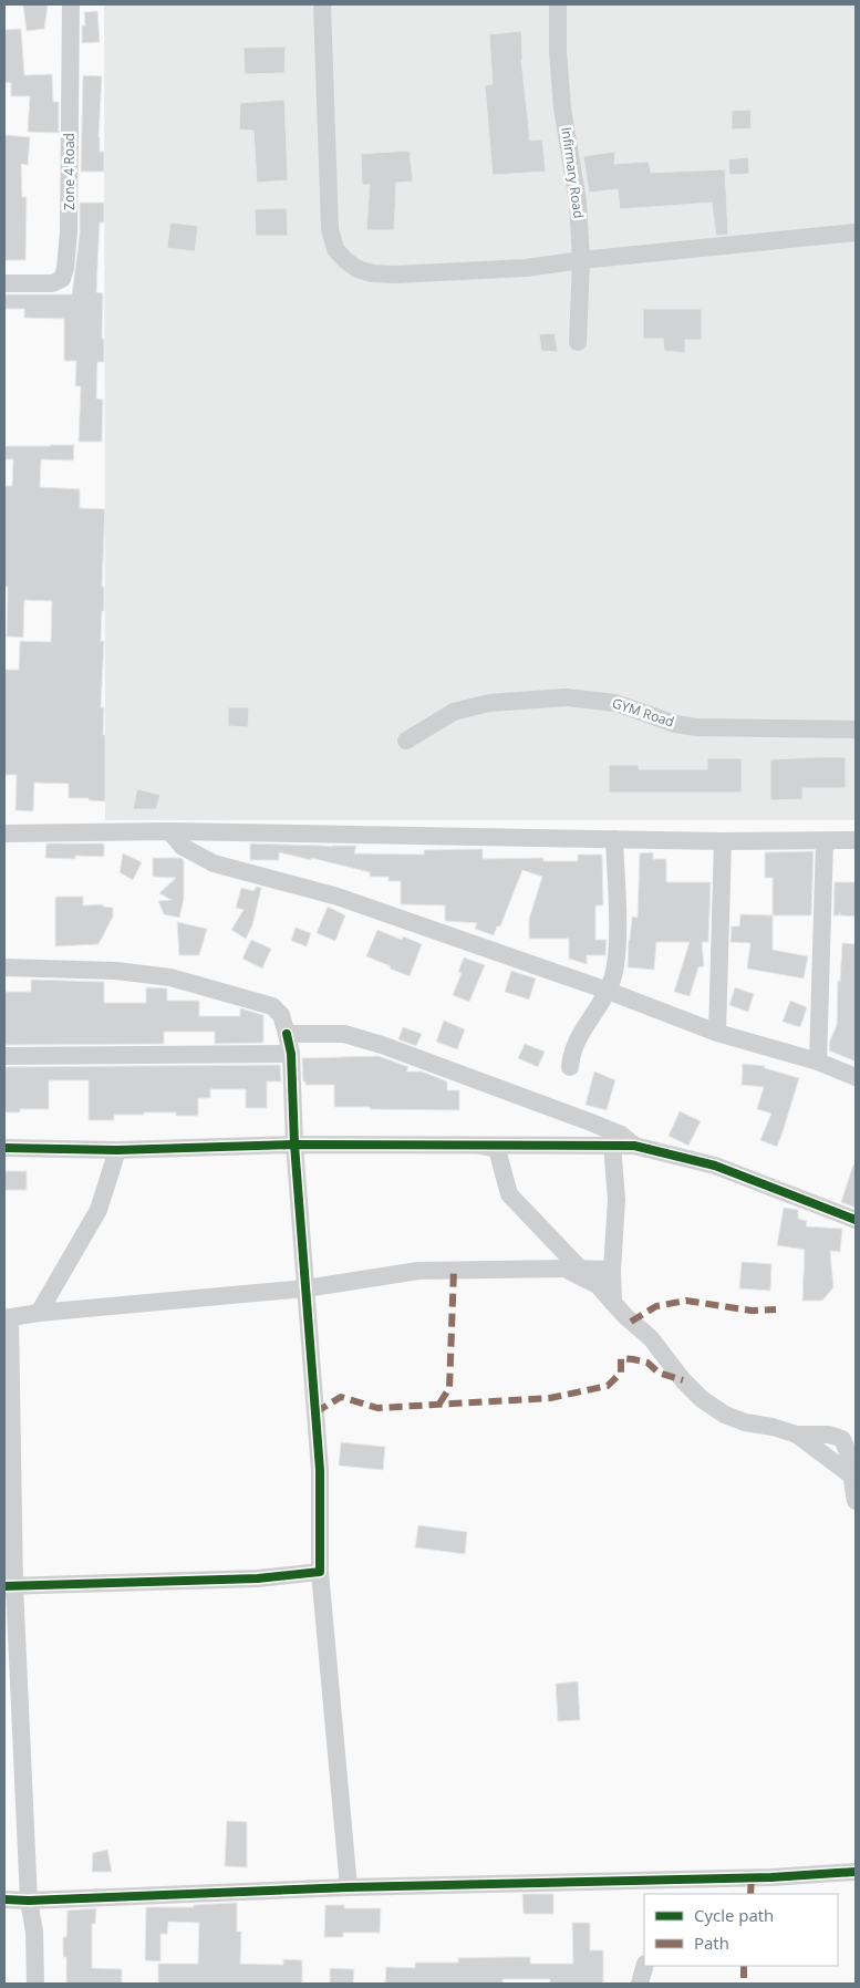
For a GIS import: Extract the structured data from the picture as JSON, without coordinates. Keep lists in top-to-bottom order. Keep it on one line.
{"streets":{"street":["Zone 4 Road","Infirmary Road","GYM Road"]},"legend":["Cycle path","Path"]}
